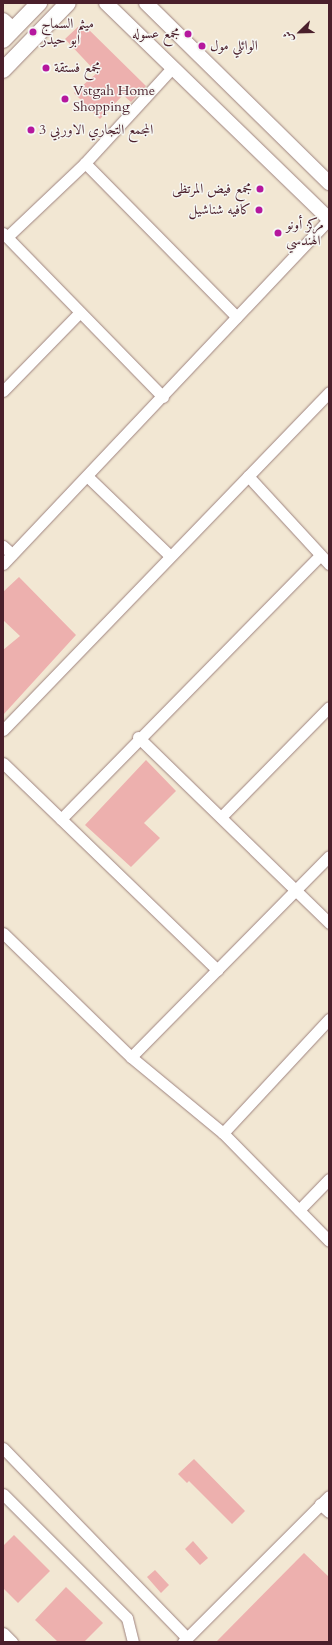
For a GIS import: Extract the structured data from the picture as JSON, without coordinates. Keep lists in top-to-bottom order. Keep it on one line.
{"places":["ميثم السماج ابو حيدر","مجمع عسوله","الوائلي مول","مجمع فستقة","Vstgah Home Shopping","المجمع التجاري الاوربي 3","مجمع فيض المرتظى","كافيه شناشيل","مركز أونو الهندسي"],"north":"bottom left"}
